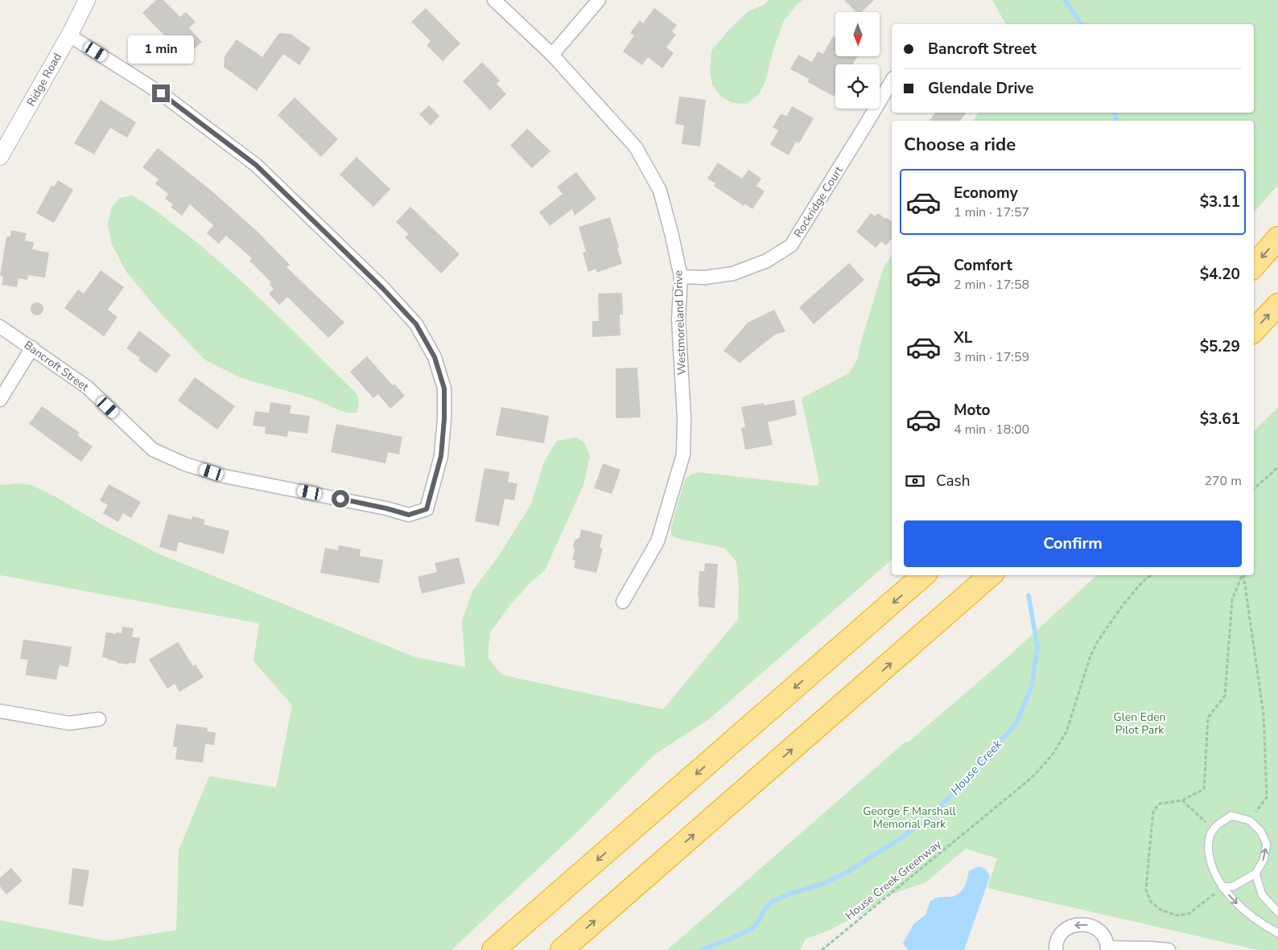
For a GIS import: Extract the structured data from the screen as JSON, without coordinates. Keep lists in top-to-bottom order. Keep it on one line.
{"streets":{"street":["Ridge Road","Rockridge Court","Westmoreland Drive","Bancroft Street"],"path":["House Creek Greenway"]},"crossings":[["Ridge Road","Bancroft Street"],["Rockridge Court","Westmoreland Drive"]],"water":["House Creek"],"parks":["Glen Eden Pilot Park","George F Marshall Memorial Park"],"north":"bottom","page":{"banner":["Bancroft Street","Glendale Drive"],"bubble":"1 min","heading":"Choose a ride","list":[{"name":"Economy","note":"1 min · 17:57","value":"$3.11"},{"name":"Comfort","note":"2 min · 17:58","value":"$4.20"},{"name":"XL","note":"3 min · 17:59","value":"$5.29"},{"name":"Moto","note":"4 min · 18:00","value":"$3.61"}],"pay":["Cash","270 m"],"buttons":"Confirm"}}
